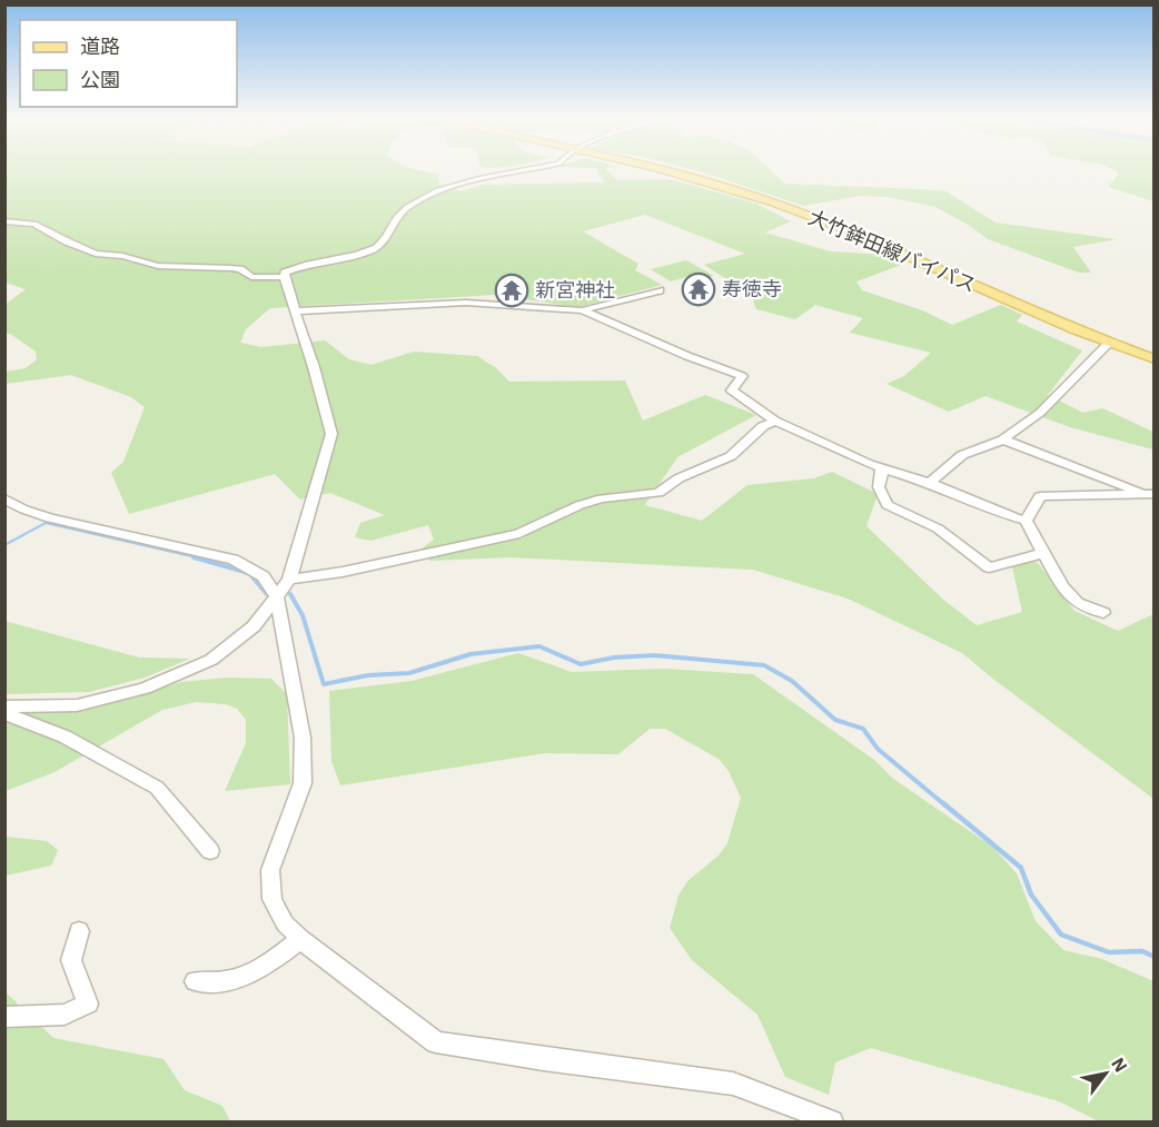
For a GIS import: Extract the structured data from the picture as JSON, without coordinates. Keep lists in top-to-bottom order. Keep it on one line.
{"streets":{"main road":["大竹鉾田線バイパス"]},"places":{"temple":["寿徳寺","新宮神社"]},"legend":["道路","公園"],"north":"top right"}
